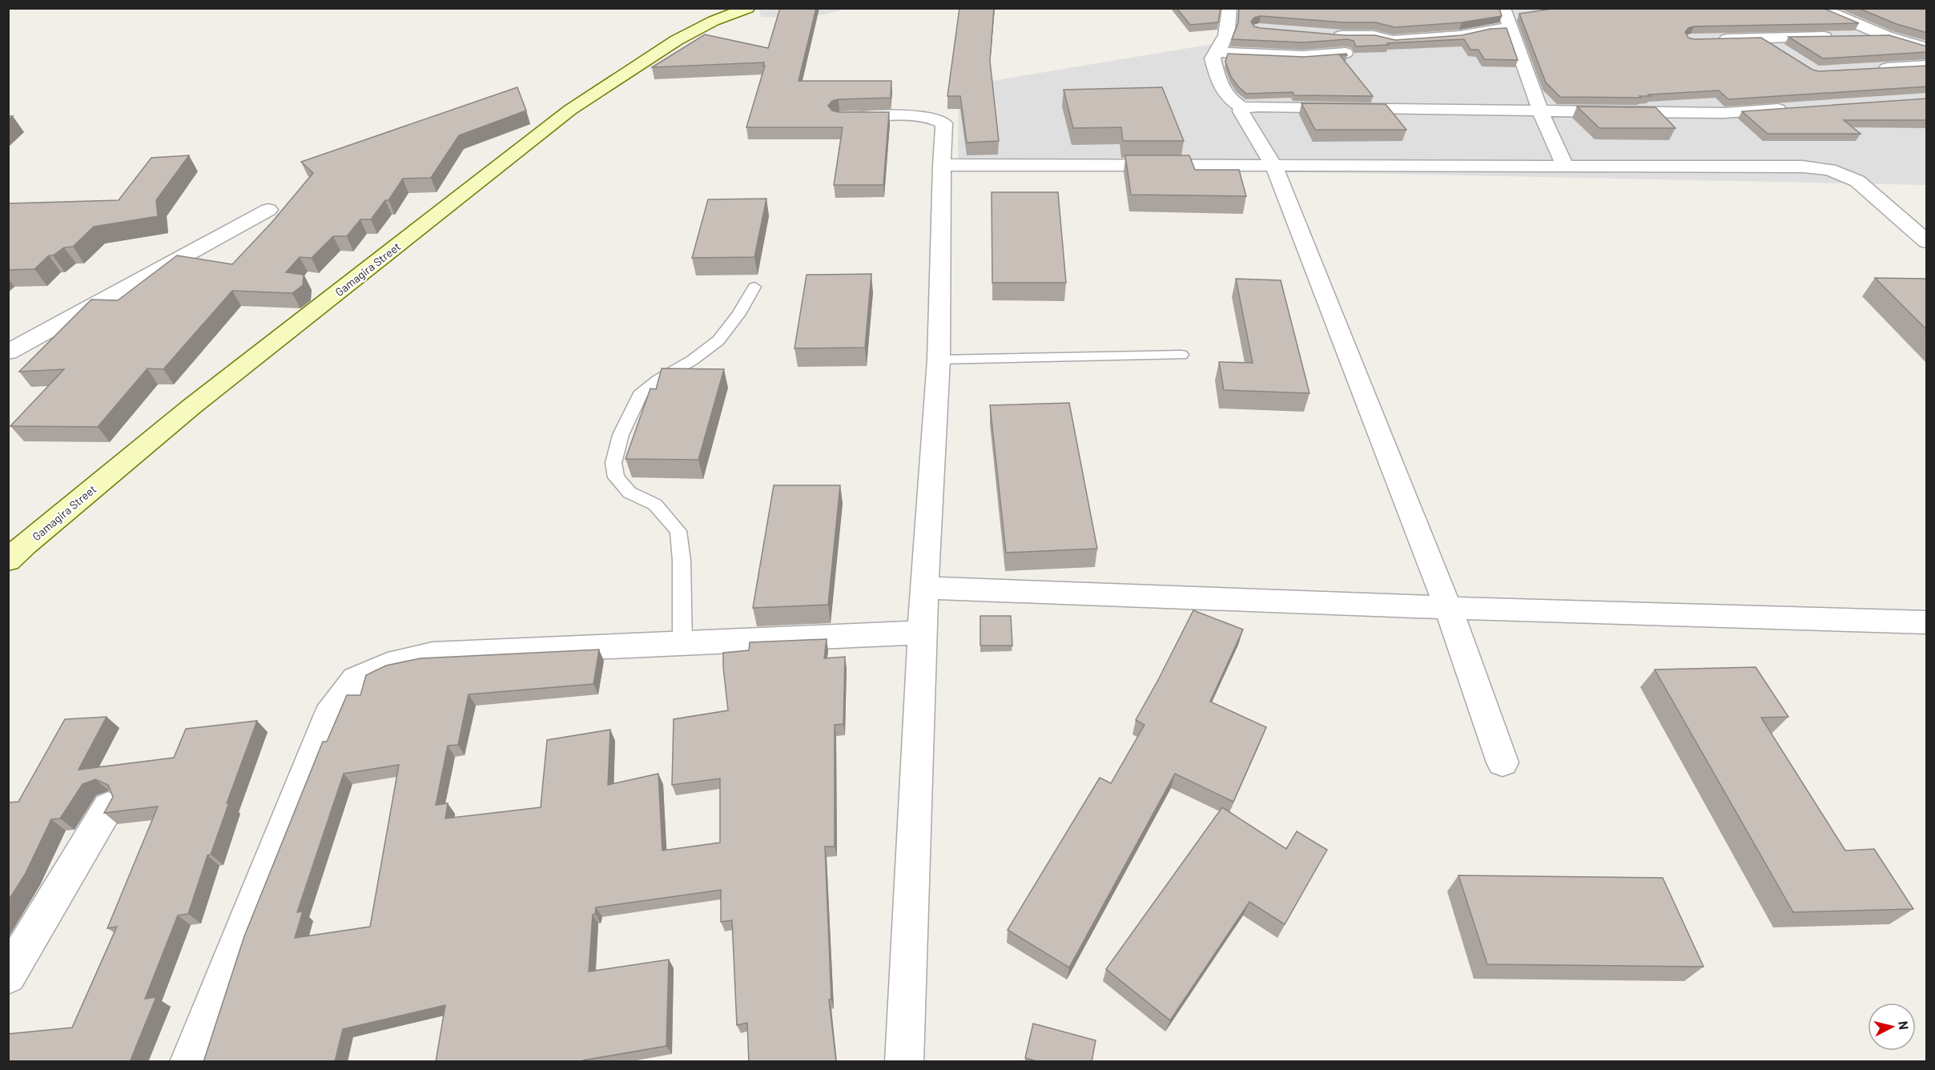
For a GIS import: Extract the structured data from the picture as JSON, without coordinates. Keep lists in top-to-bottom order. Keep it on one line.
{"streets":{"street":["Gamagira Street"]},"north":"right"}
